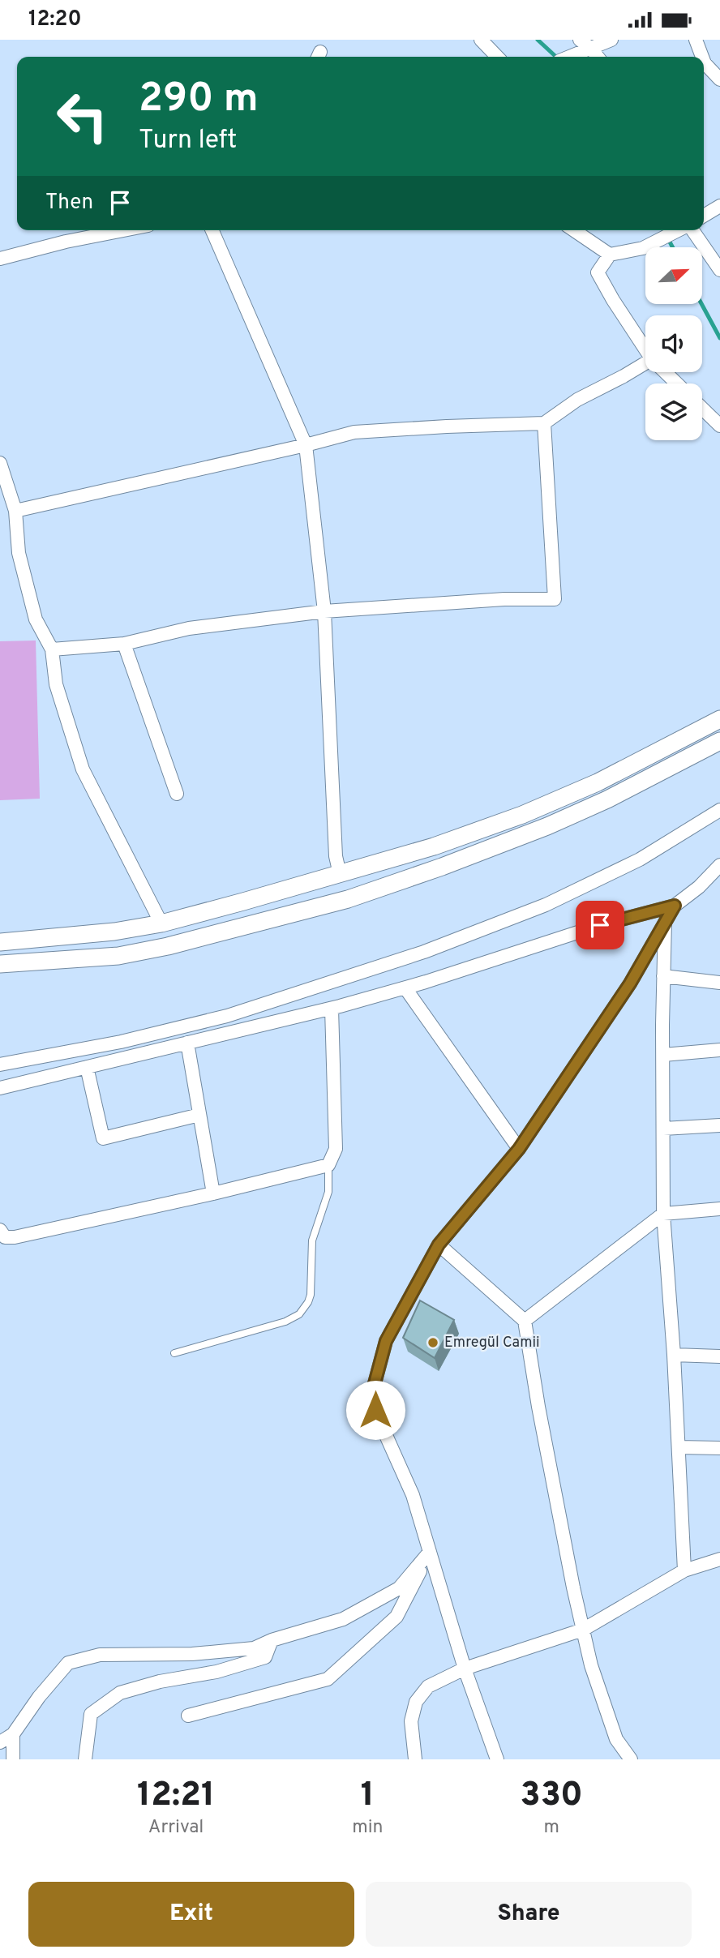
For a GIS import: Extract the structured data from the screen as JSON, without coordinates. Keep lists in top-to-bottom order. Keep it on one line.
{"places":["Emregül Camii"],"north":"top right","page":{"status":"12:20","turn":["290 m","Turn left"],"then":"Then","eta":["12:21","Arrival","1","min","330","m"],"buttons":["Exit","Share"]}}
